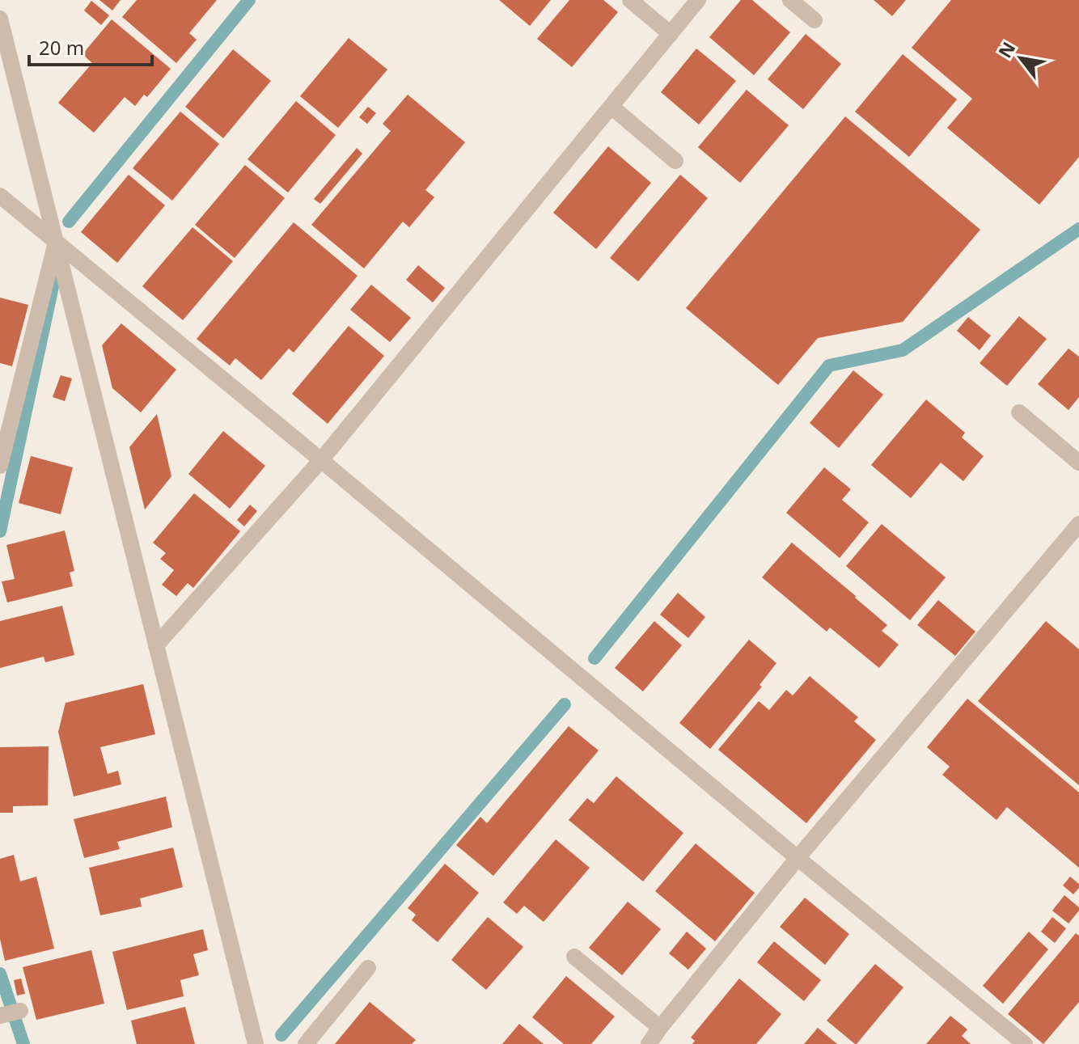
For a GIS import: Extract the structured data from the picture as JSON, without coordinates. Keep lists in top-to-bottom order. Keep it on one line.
{"scale_bar":"20 m","north":"top left"}
